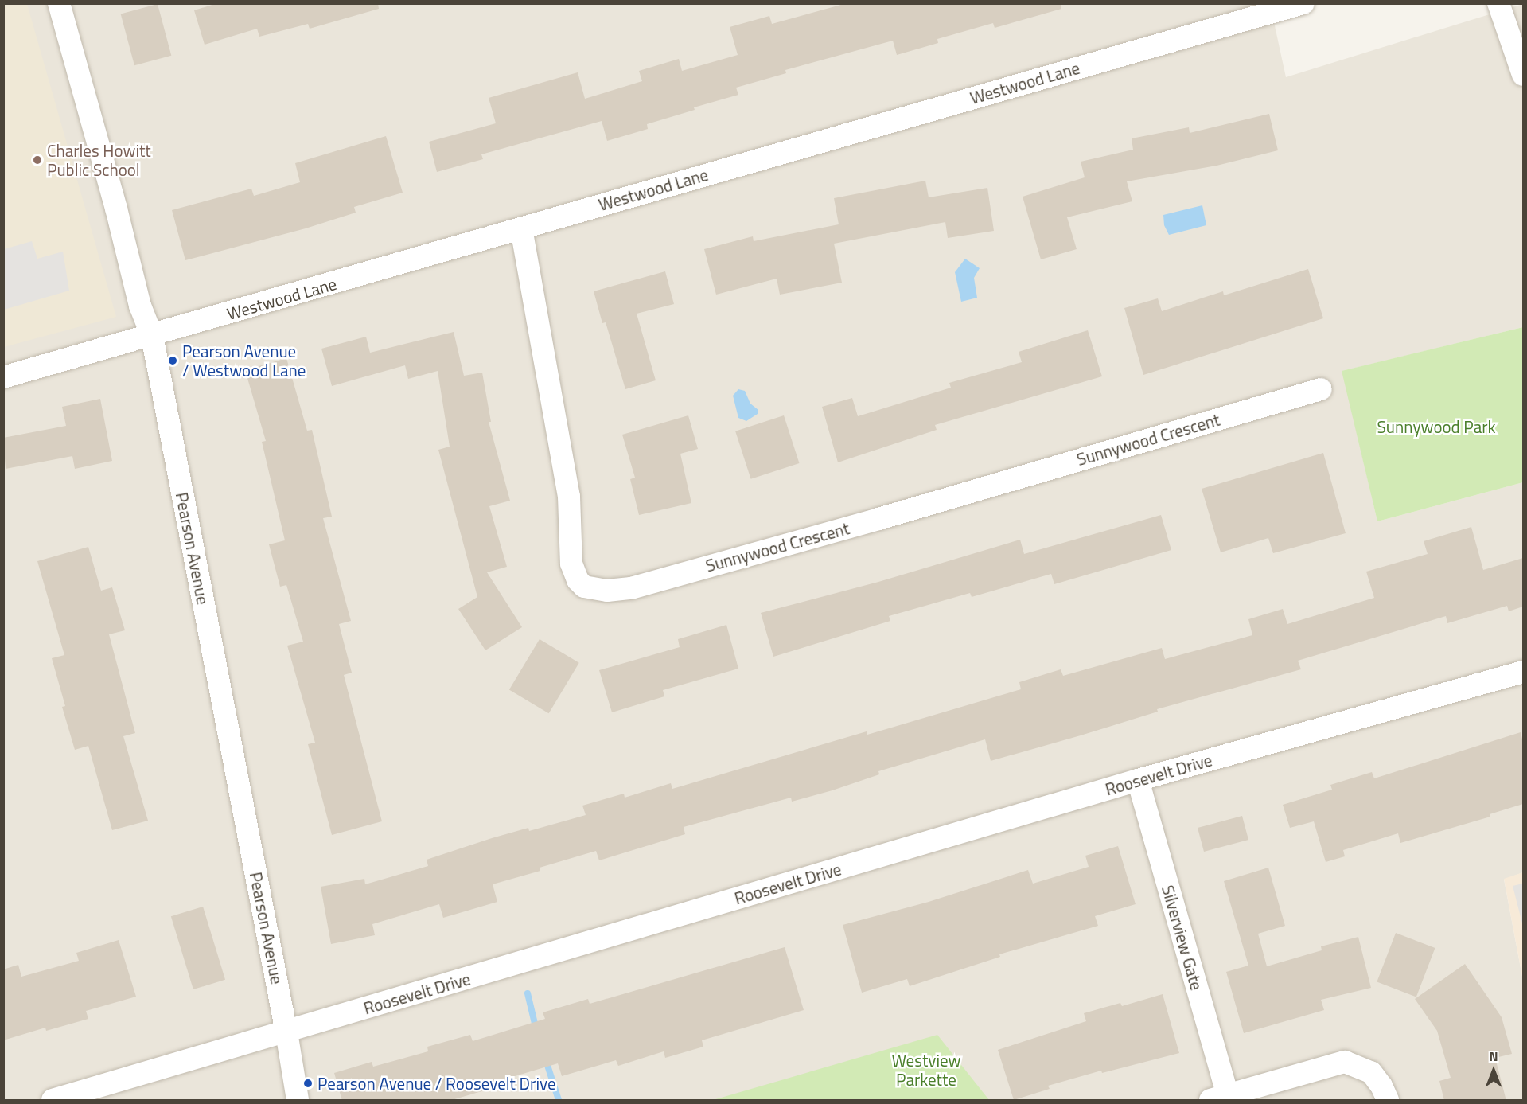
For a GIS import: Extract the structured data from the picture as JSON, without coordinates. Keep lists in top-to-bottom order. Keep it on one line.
{"streets":{"street":["Westwood Lane","Sunnywood Crescent","Pearson Avenue","Roosevelt Drive","Silverview Gate"]},"crossings":[["Westwood Lane","Sunnywood Crescent"],["Westwood Lane","Pearson Avenue"],["Pearson Avenue","Roosevelt Drive"],["Roosevelt Drive","Silverview Gate"]],"parks":["Sunnywood Park","Westview Parkette"],"places":["Charles Howitt Public School","Pearson Avenue / Westwood Lane","Pearson Avenue / Roosevelt Drive"],"north":"top"}
